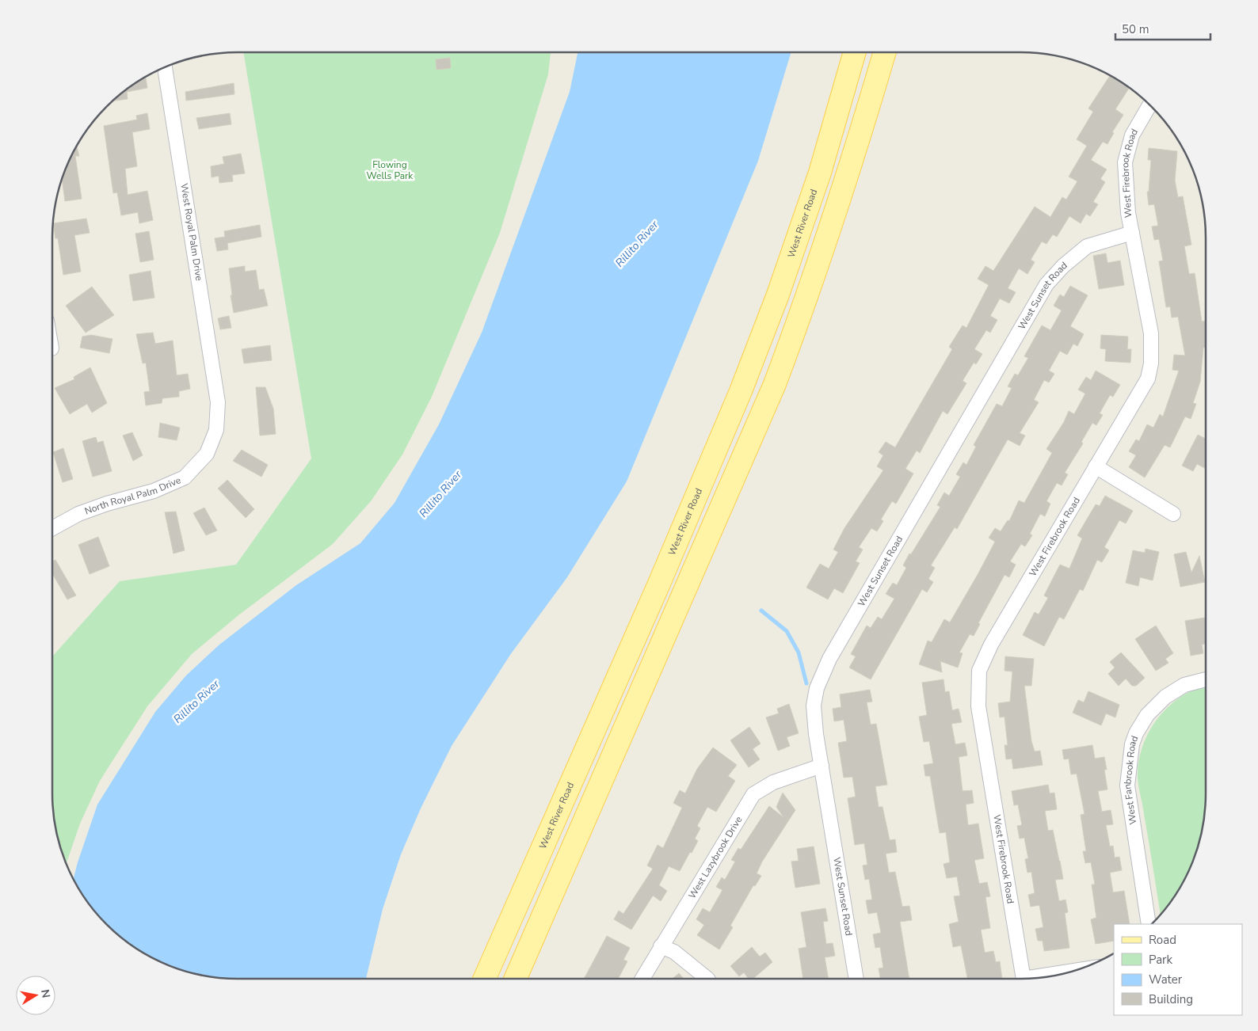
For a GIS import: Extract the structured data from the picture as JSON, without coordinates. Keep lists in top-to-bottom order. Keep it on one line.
{"streets":{"main road":["West River Road"],"street":["West Firebrook Road","West Royal Palm Drive","West Sunset Road","North Royal Palm Drive","West Fanbrook Road","West Lazybrook Drive"]},"crossings":[["West Firebrook Road","West Sunset Road"],["West Royal Palm Drive","North Royal Palm Drive"],["West Sunset Road","West Lazybrook Drive"]],"water":["Rillito River"],"parks":["Flowing Wells Park"],"legend":["Road","Park","Water","Building"],"scale_bar":"50 m","north":"right"}
